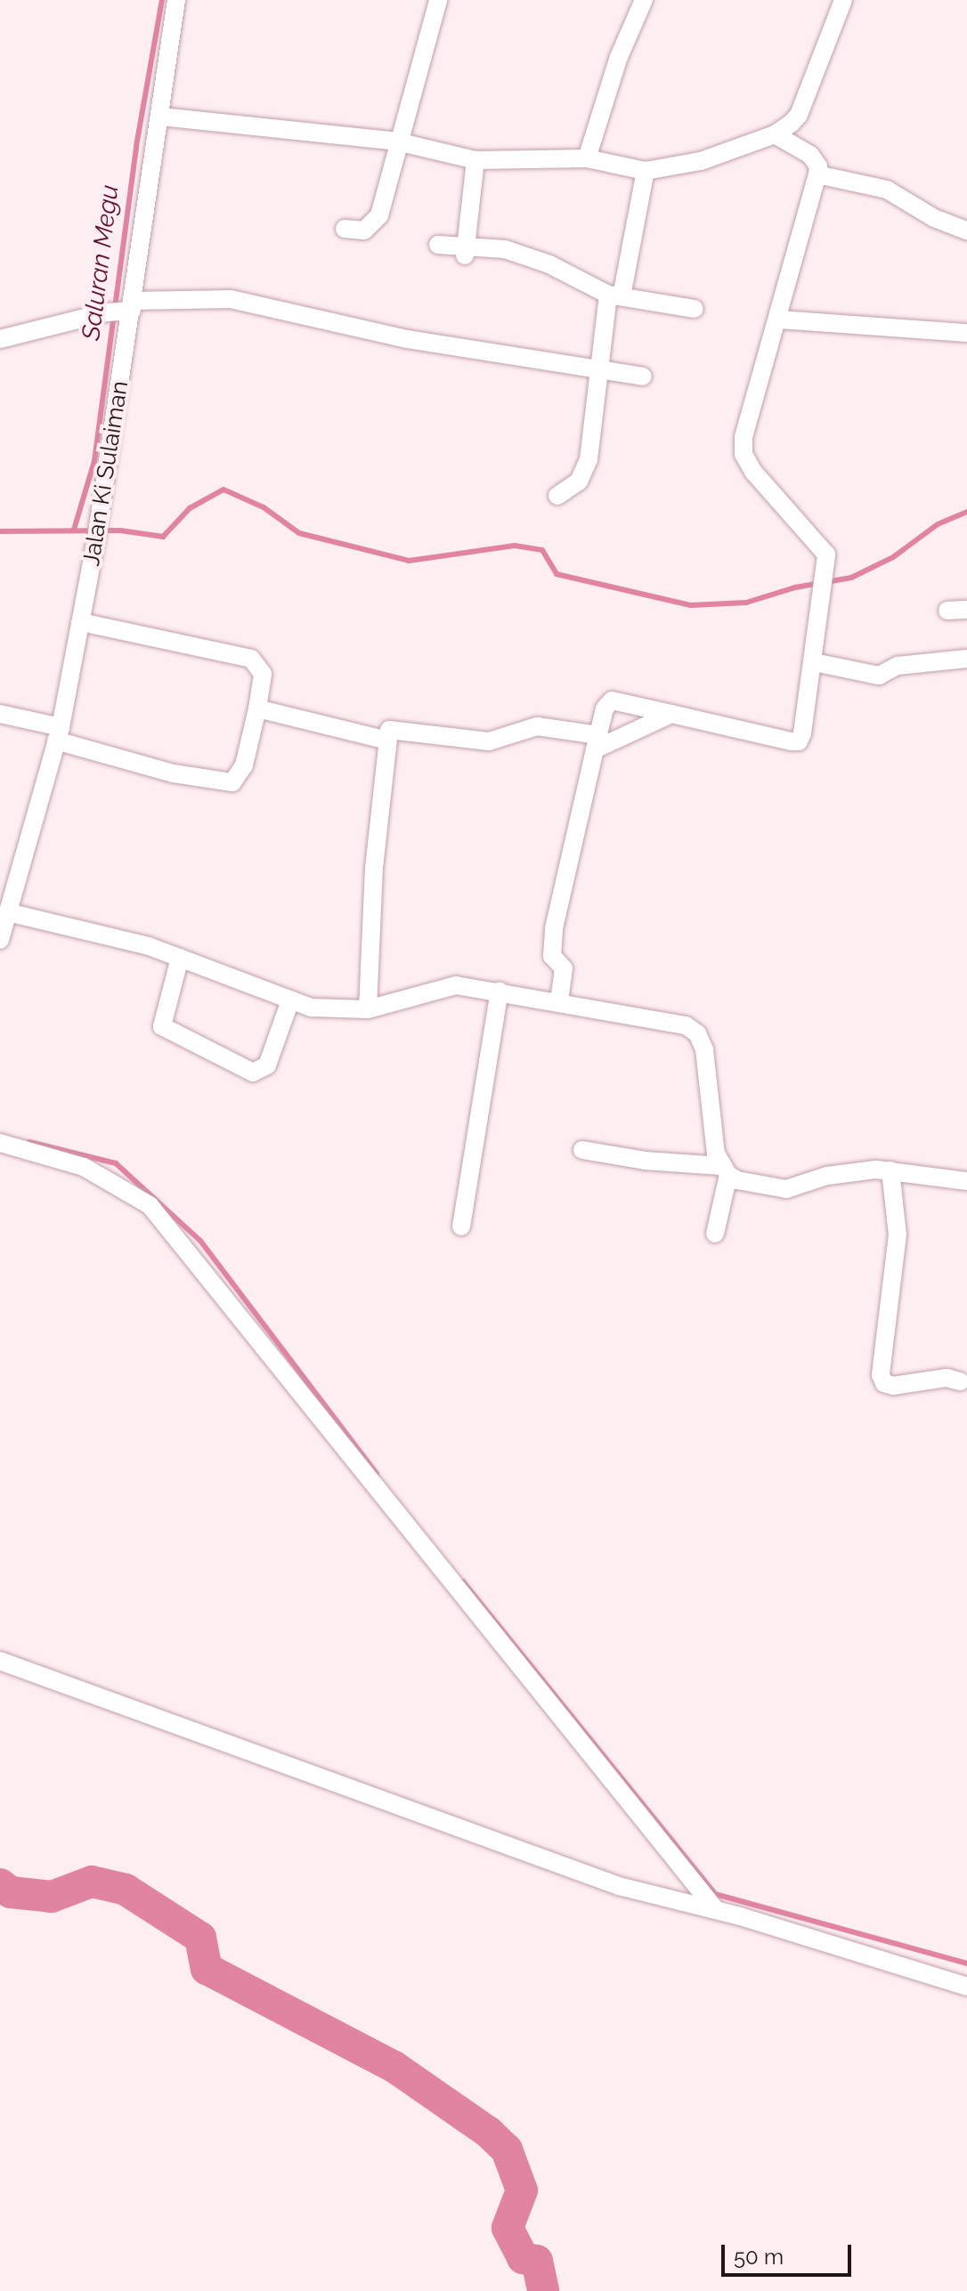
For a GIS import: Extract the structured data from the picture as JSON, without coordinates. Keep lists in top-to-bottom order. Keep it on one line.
{"streets":{"street":["Jalan Ki Sulaiman"]},"water":["Saluran Megu"],"scale_bar":"50 m"}
